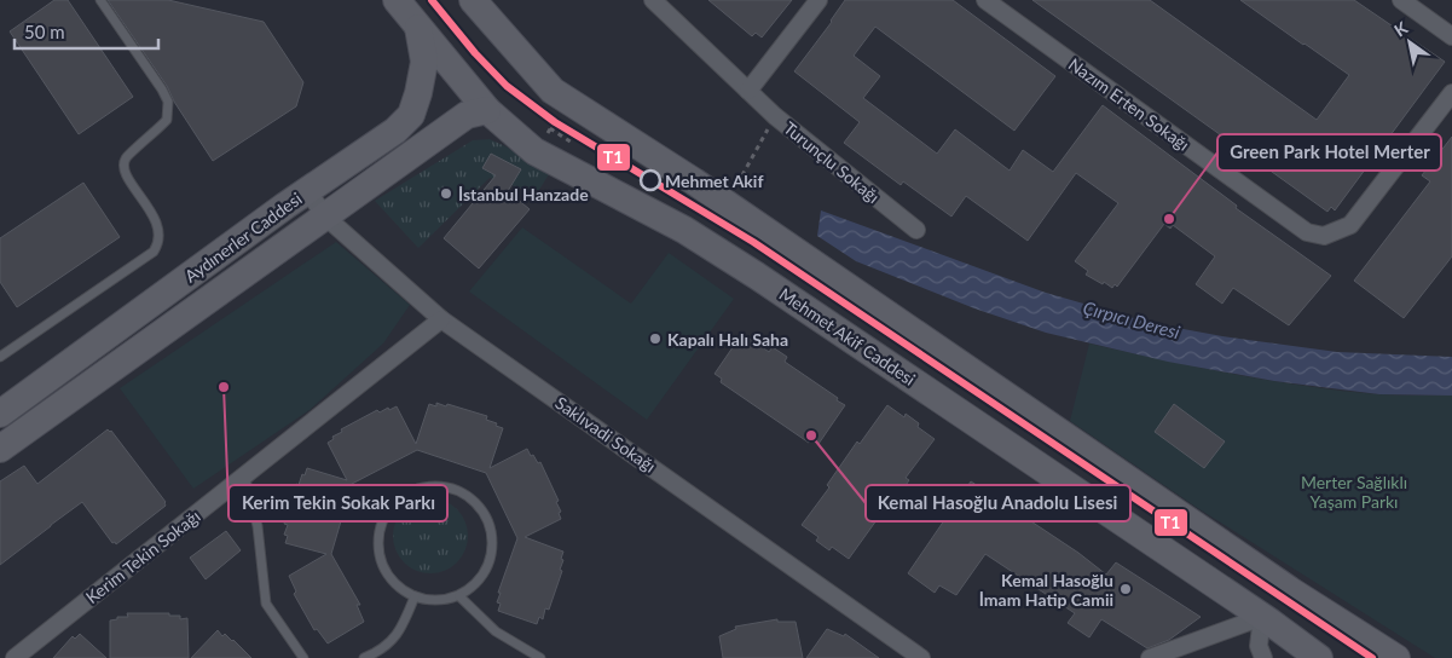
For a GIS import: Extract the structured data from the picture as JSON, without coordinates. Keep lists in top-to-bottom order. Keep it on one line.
{"streets":{"main road":["Aydınerler Caddesi","Mehmet Akif Caddesi"],"street":["Nazım Erten Sokağı","Turunçlu Sokağı","Saklıvadi Sokağı","Kerim Tekin Sokağı"]},"crossings":[["Aydınerler Caddesi","Mehmet Akif Caddesi"],["Aydınerler Caddesi","Saklıvadi Sokağı"],["Saklıvadi Sokağı","Kerim Tekin Sokağı"]],"water":["Çırpıcı Deresi"],"parks":["Merter Sağlıklı Yaşam Parkı"],"places":["Mehmet Akif","İstanbul Hanzade","Green Park Hotel Merter","Kapalı Halı Saha","Kerim Tekin Sokak Parkı","Kemal Hasoğlu Anadolu Lisesi","Kemal Hasoğlu İmam Hatip Camii"],"lines":["transit line T1"],"scale_bar":"50 m","north":"top left"}
